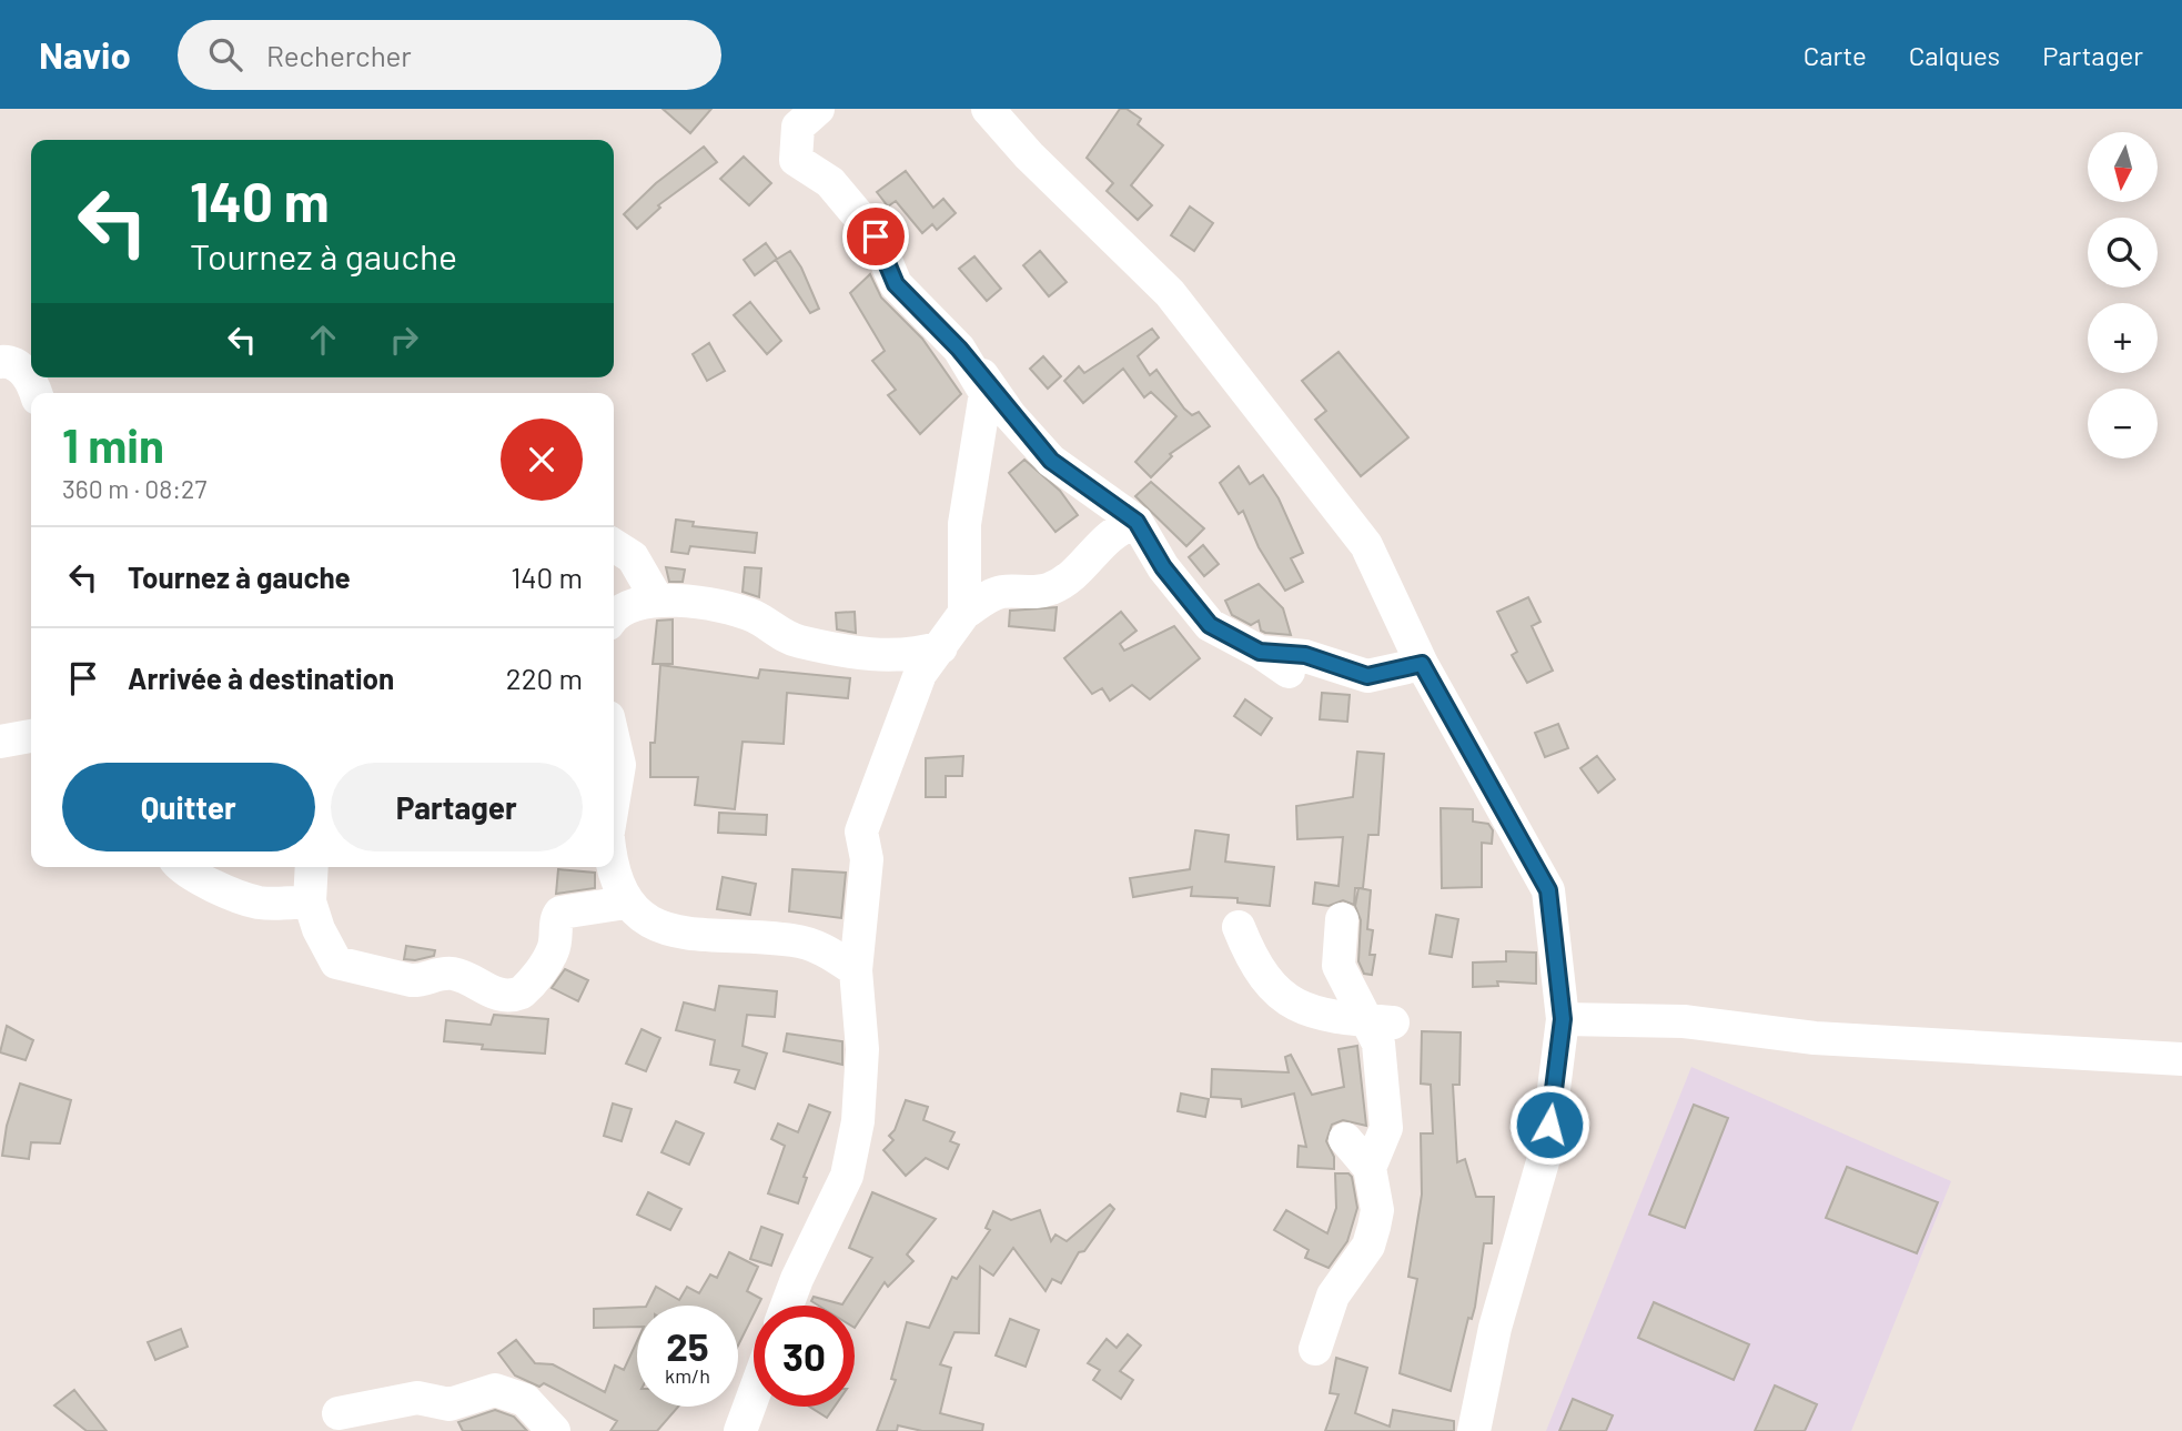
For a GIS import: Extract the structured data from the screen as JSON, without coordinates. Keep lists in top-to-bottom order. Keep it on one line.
{"north":"bottom","page":{"header":"Navio","search":"Rechercher","nav":["Carte","Calques","Partager"],"map_buttons":["+","−"],"turn":["140 m","Tournez à gauche"],"heading":["1 min","360 m · 08:27"],"list":[{"name":"Tournez à gauche","value":"140 m"},{"name":"Arrivée à destination","value":"220 m"}],"buttons":["Quitter","Partager"],"speed":"25 km/h","limit":"30"}}
